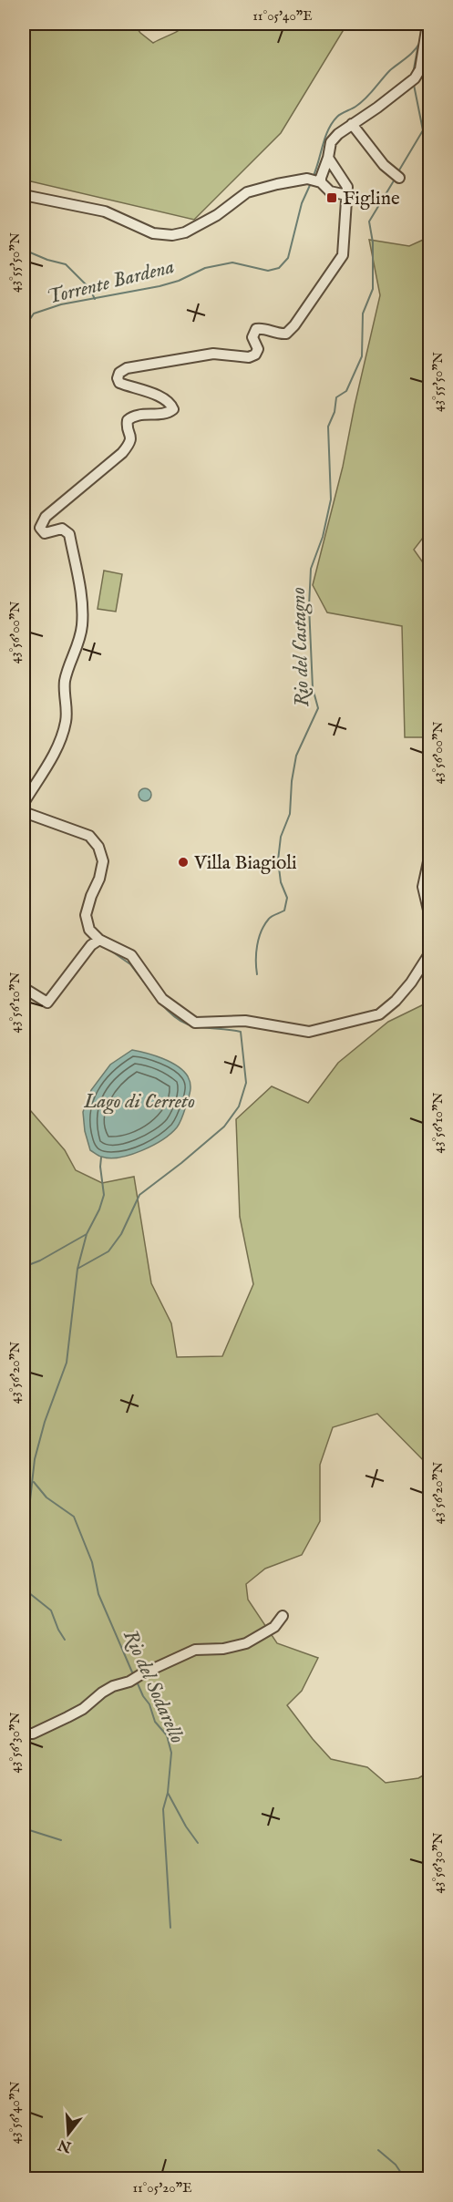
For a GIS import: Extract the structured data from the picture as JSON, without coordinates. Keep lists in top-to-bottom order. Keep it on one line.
{"water":["Torrente Bardena","Rio del Castagno","Lago di Cerreto","Rio del Sodarello"],"places":{"transit":["Figline"],"other":["Villa Biagioli"]},"north":"bottom","coordinates":["11°05'40\"E","43°55'50\"N","43°56'00\"N","43°56'10\"N","43°56'20\"N","43°56'30\"N","43°56'40\"N","11°05'20\"E"]}
